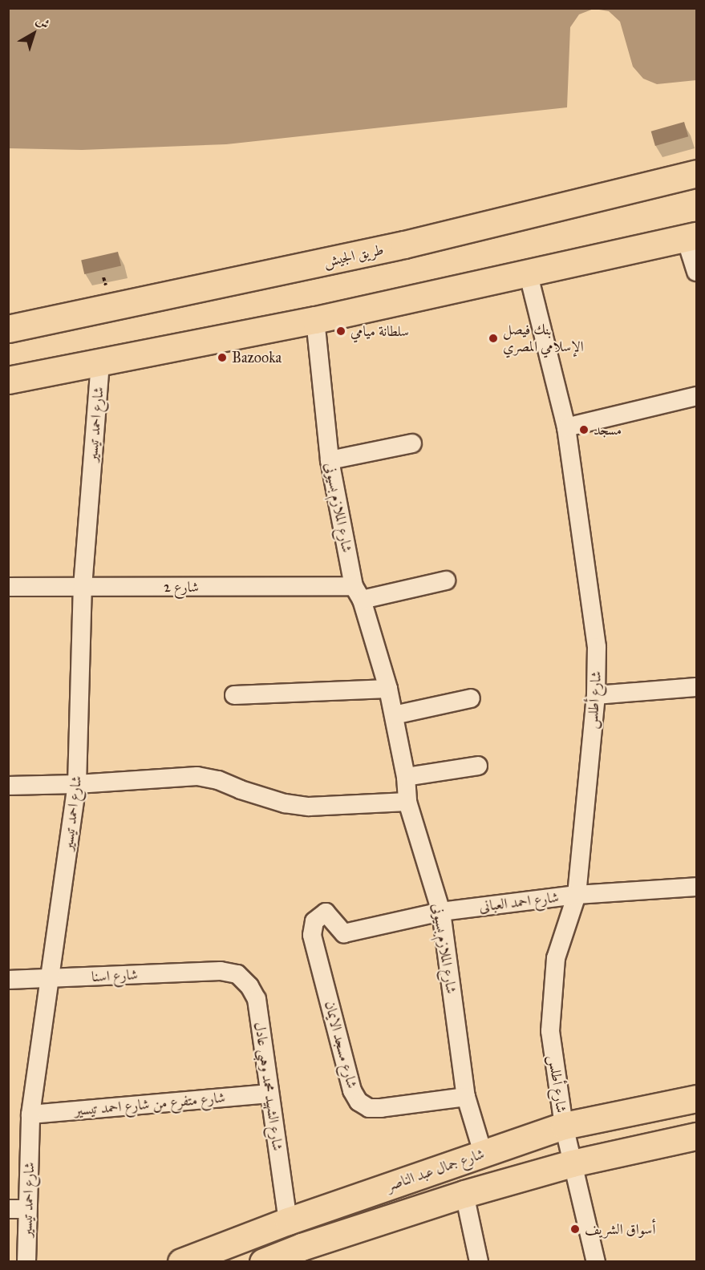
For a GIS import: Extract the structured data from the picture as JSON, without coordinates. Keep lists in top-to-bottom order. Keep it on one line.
{"streets":{"main road":["طريق الجيش","شارع جمال عبد الناصر"],"street":["شارع احمد تيسير","شارع الملازم بسيونى","شارع 2","شارع أطلس","شارع احمد العبانى","شارع اسنا","شارع مسجد الايمان","شارع الشهيد محمد وهبى عادل","شارع متفرع من شارع احمد تيسير"]},"crossings":[["شارع احمد تيسير","شارع 2"],["شارع احمد تيسير","شارع اسنا"],["شارع احمد تيسير","شارع متفرع من شارع احمد تيسير"],["شارع الملازم بسيونى","شارع 2"],["شارع الملازم بسيونى","شارع احمد العبانى"],["شارع الملازم بسيونى","شارع مسجد الايمان"],["شارع الملازم بسيونى","شارع جمال عبد الناصر"],["شارع أطلس","شارع احمد العبانى"],["شارع أطلس","شارع جمال عبد الناصر"],["شارع احمد العبانى","شارع مسجد الايمان"],["شارع اسنا","شارع الشهيد محمد وهبى عادل"],["شارع الشهيد محمد وهبى عادل","شارع متفرع من شارع احمد تيسير"],["شارع الشهيد محمد وهبى عادل","شارع جمال عبد الناصر"]],"places":["سلطانة ميامي","بنك فيصل الإسلامي المصري","Bazooka","مسجد","أسواق الشريف"],"north":"top right"}
